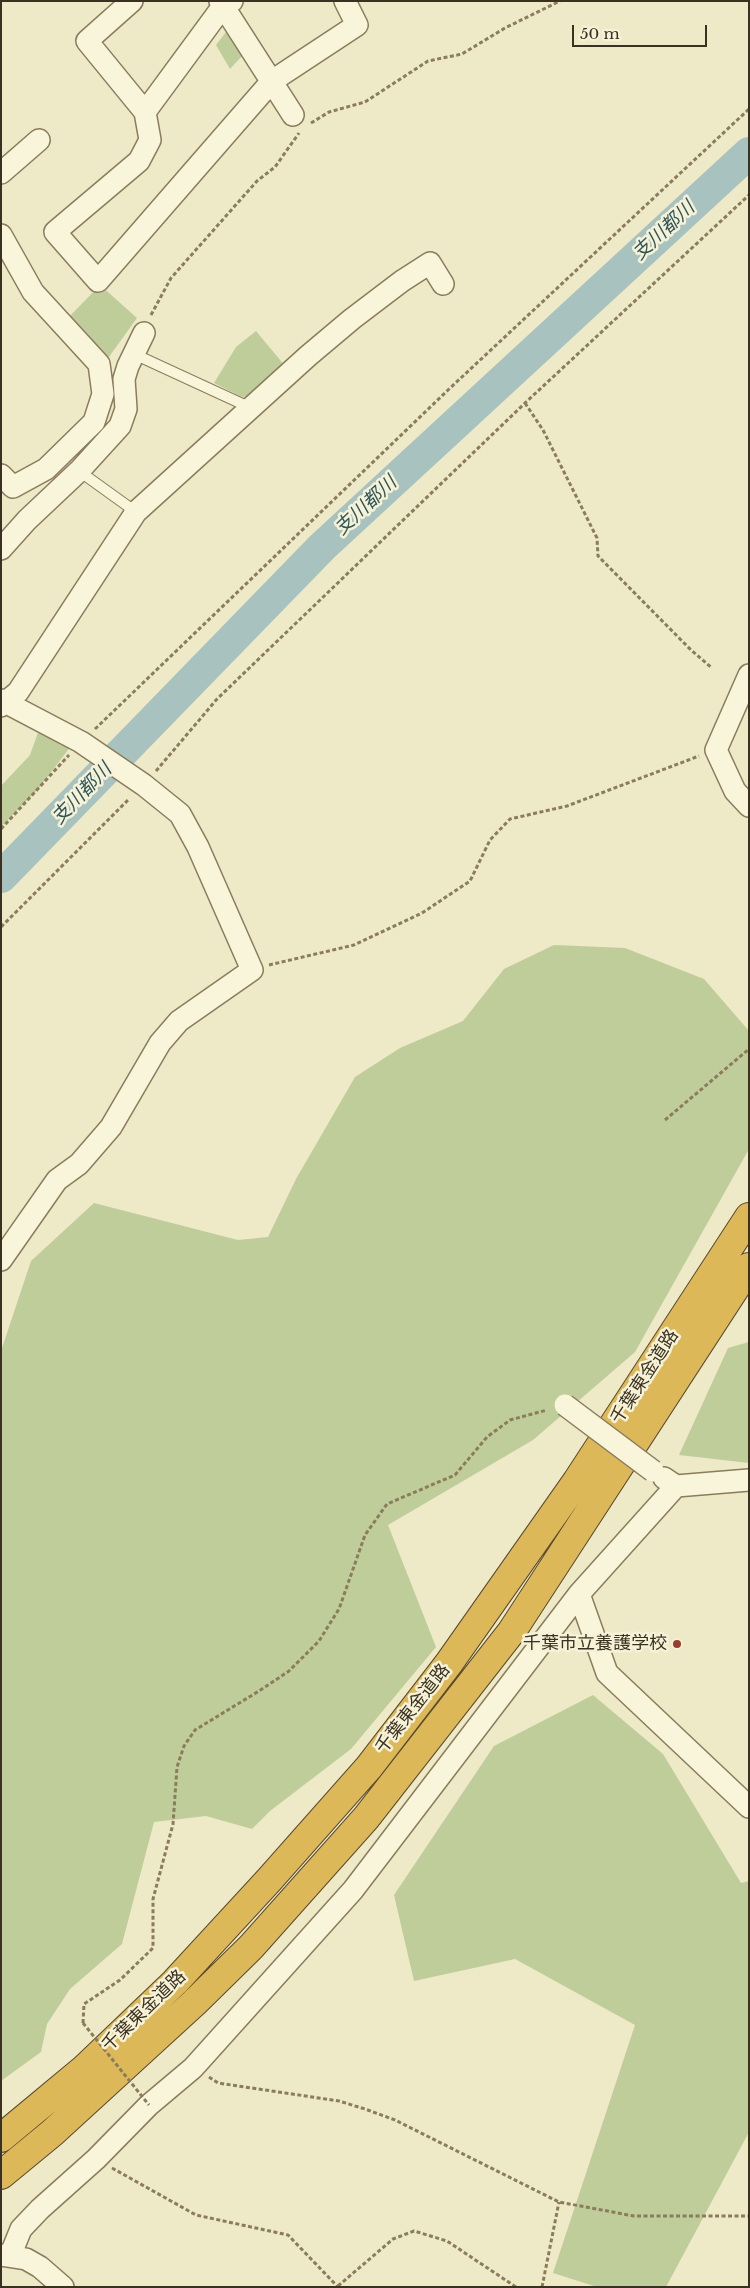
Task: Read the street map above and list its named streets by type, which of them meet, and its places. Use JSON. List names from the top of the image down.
{
  "streets": {
    "highway": ["千葉東金道路"]
  },
  "water": ["支川都川"],
  "places": ["千葉市立養護学校"],
  "scale_bar": "50 m"
}
